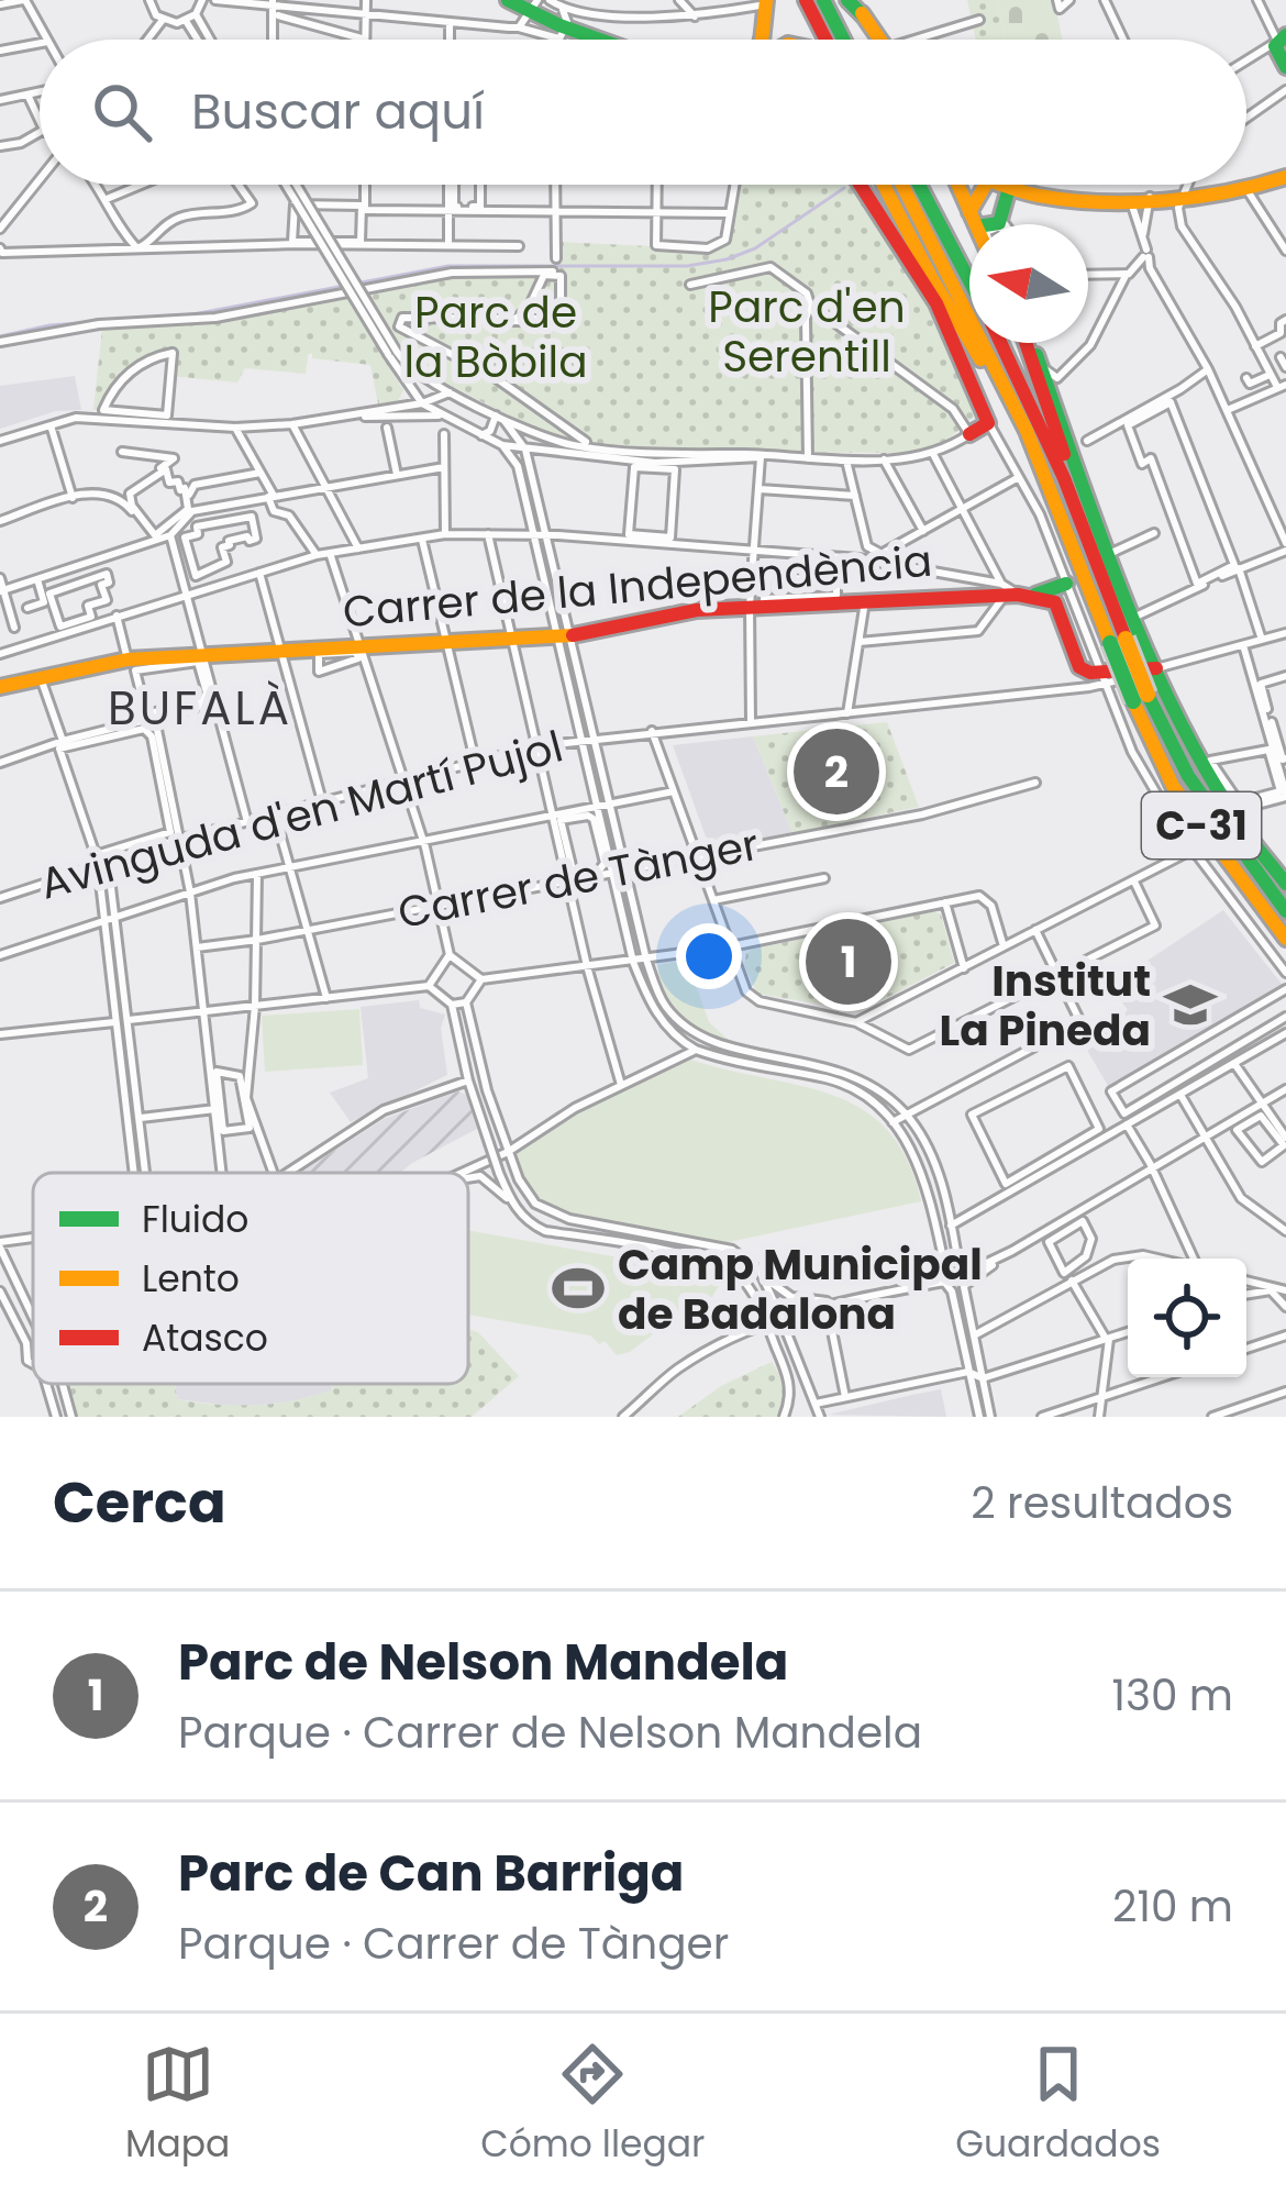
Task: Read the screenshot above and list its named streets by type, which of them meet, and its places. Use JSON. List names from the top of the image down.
{
  "streets": {
    "main road": ["Carrer de la Independència", "C-31"],
    "street": ["Avinguda d'en Martí Pujol", "Carrer de Tànger"]
  },
  "districts": ["BUFALÀ"],
  "parks": ["Parc d'en Serentill", "Parc de la Bòbila"],
  "places": {
    "school or university": ["Institut La Pineda"],
    "sports": ["Camp Municipal de Badalona"]
  },
  "legend": ["Fluido", "Lento", "Atasco"],
  "north": "left",
  "page": {
    "search": "Buscar aquí",
    "pins": ["2", "1"],
    "heading": ["Cerca", "2 resultados"],
    "list": [
      {
        "mark": "1",
        "name": "Parc de Nelson Mandela",
        "note": "Parque · Carrer de Nelson Mandela",
        "value": "130 m"
      },
      {
        "mark": "2",
        "name": "Parc de Can Barriga",
        "note": "Parque · Carrer de Tànger",
        "value": "210 m"
      }
    ],
    "nav": ["Mapa", "Cómo llegar", "Guardados"]
  }
}
